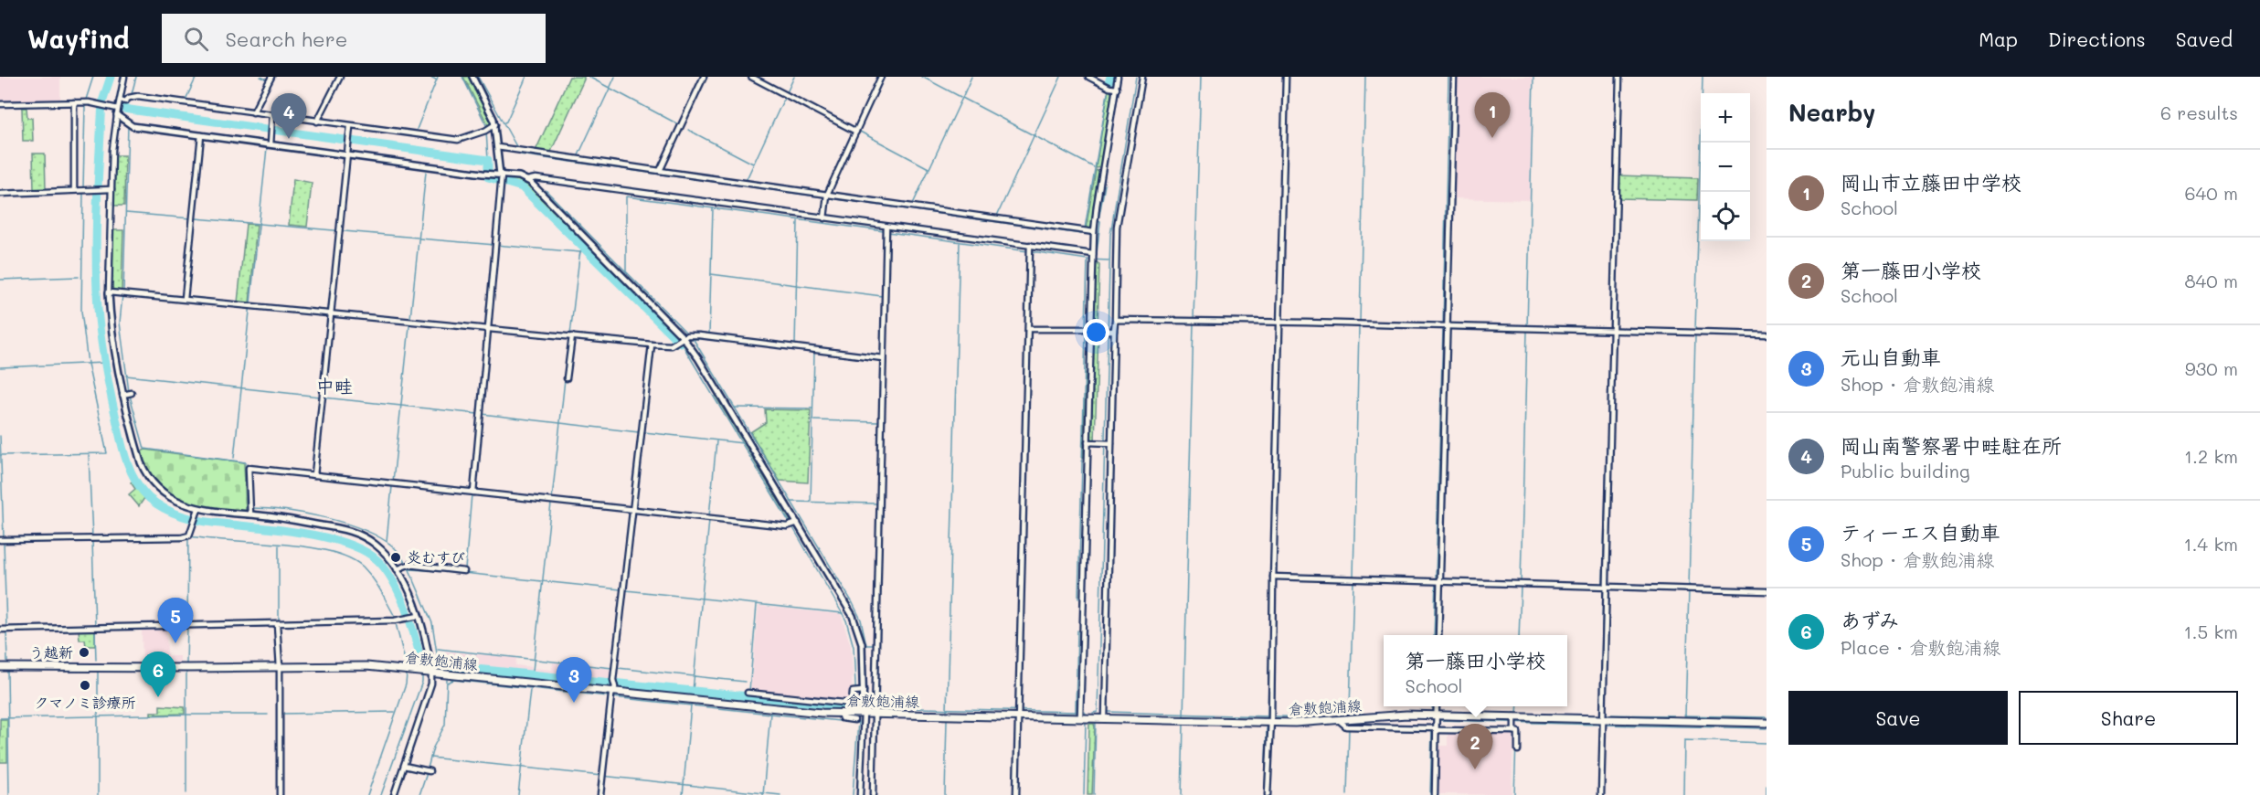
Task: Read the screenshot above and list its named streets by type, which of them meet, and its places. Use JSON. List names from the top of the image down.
{
  "streets": {
    "main road": ["倉敷飽浦線"]
  },
  "districts": ["中畦"],
  "places": ["炎むすび", "う越新", "クマノミ診療所"],
  "page": {
    "header": "Wayfind",
    "search": "Search here",
    "nav": ["Map", "Directions", "Saved"],
    "heading": ["Nearby", "6 results"],
    "pins": [
      "1",
      "4",
      "5",
      "6",
      "3",
      "2"
    ],
    "map_buttons": ["+", "−"],
    "list": [
      {
        "mark": "1",
        "name": "岡山市立藤田中学校",
        "note": "School",
        "value": "640 m"
      },
      {
        "mark": "2",
        "name": "第一藤田小学校",
        "note": "School",
        "value": "840 m"
      },
      {
        "mark": "3",
        "name": "元山自動車",
        "note": "Shop · 倉敷飽浦線",
        "value": "930 m"
      },
      {
        "mark": "4",
        "name": "岡山南警察署中畦駐在所",
        "note": "Public building",
        "value": "1.2 km"
      },
      {
        "mark": "5",
        "name": "ティーエス自動車",
        "note": "Shop · 倉敷飽浦線",
        "value": "1.4 km"
      },
      {
        "mark": "6",
        "name": "あずみ",
        "note": "Place · 倉敷飽浦線",
        "value": "1.5 km"
      }
    ],
    "popup": ["第一藤田小学校", "School"],
    "buttons": ["Save", "Share"]
  }
}
